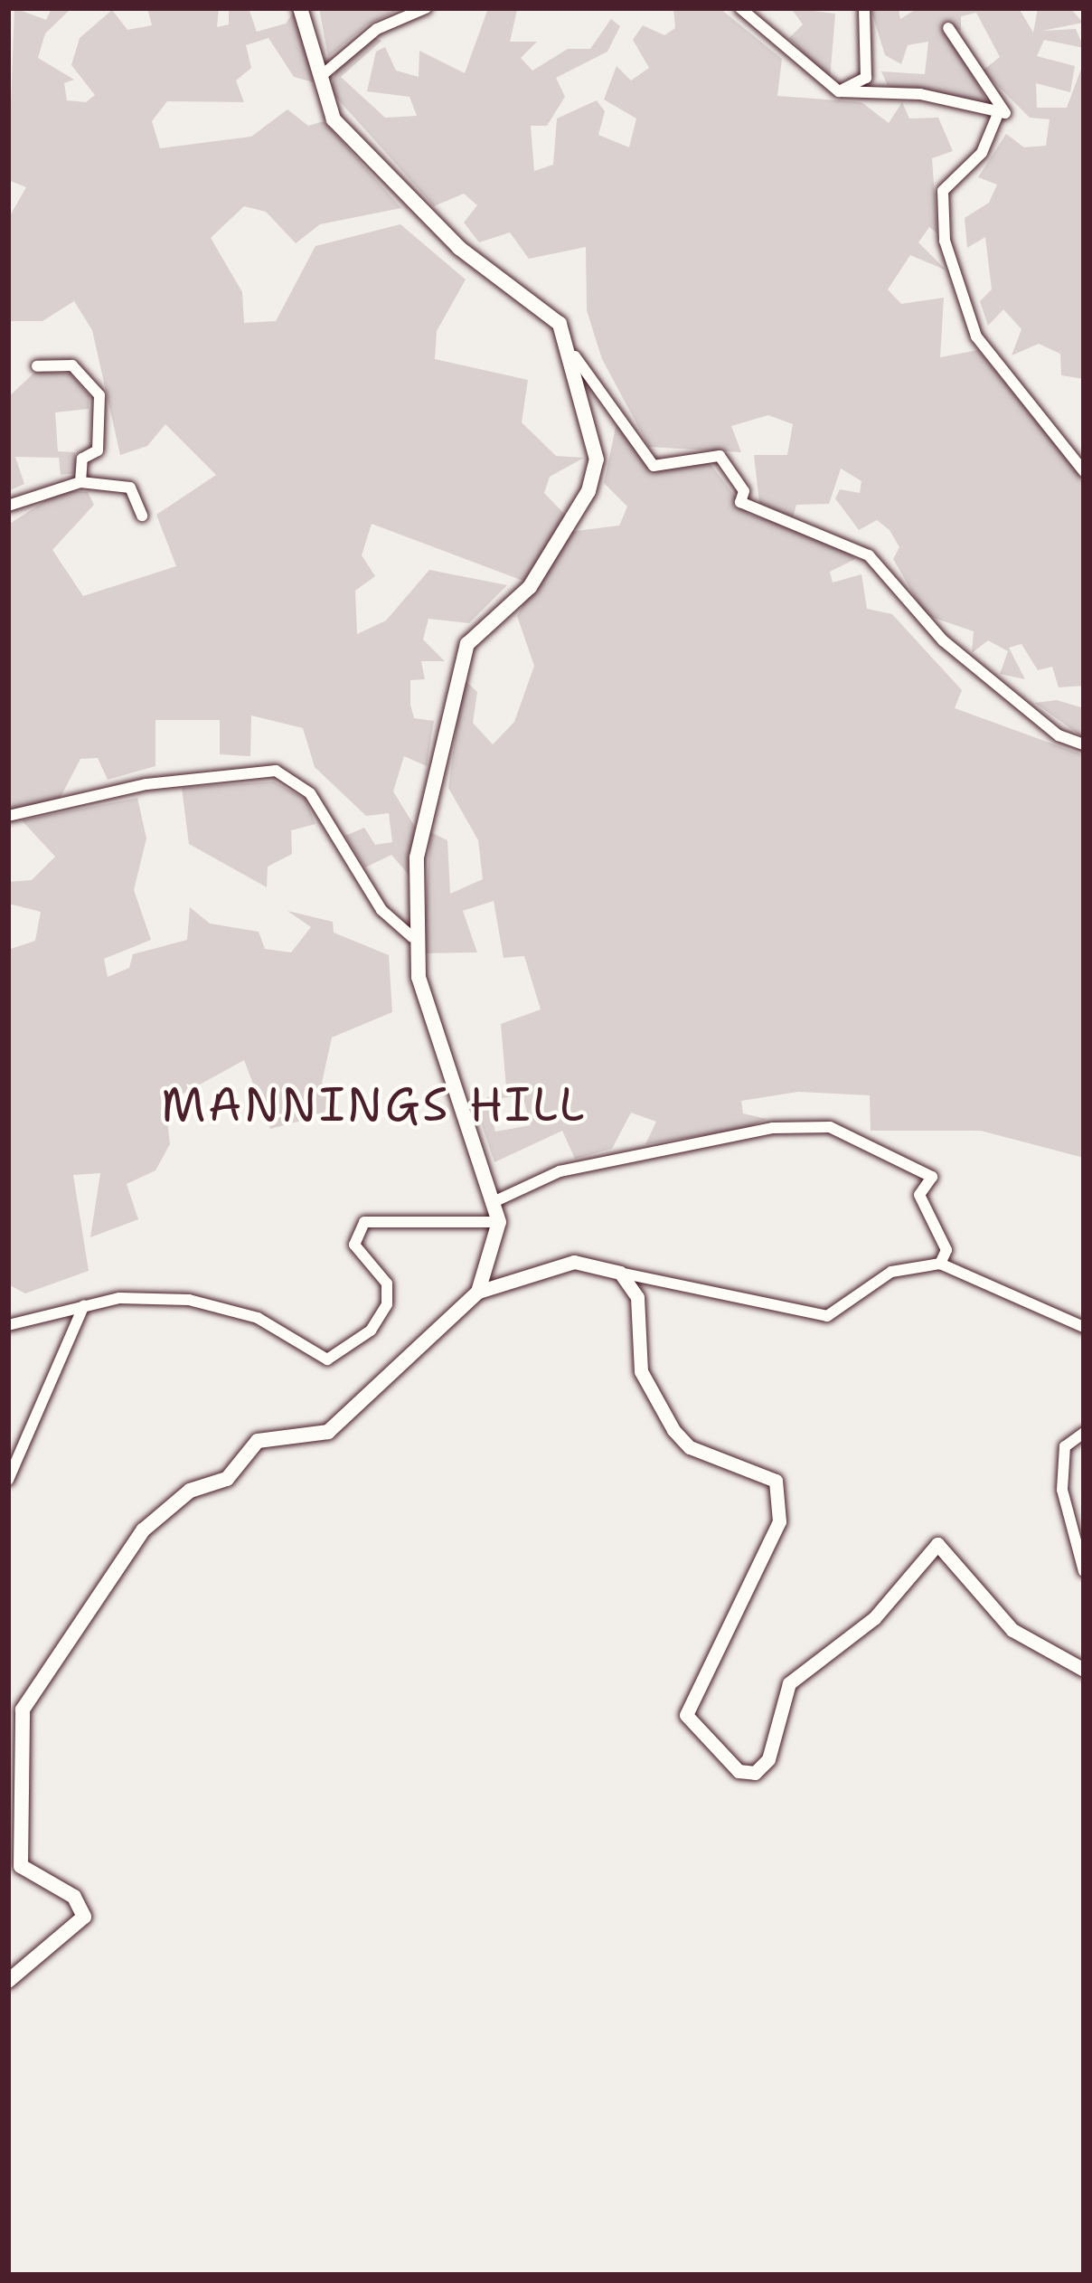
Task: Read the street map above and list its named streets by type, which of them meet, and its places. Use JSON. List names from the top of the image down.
{
  "districts": ["MANNINGS HILL"]
}
